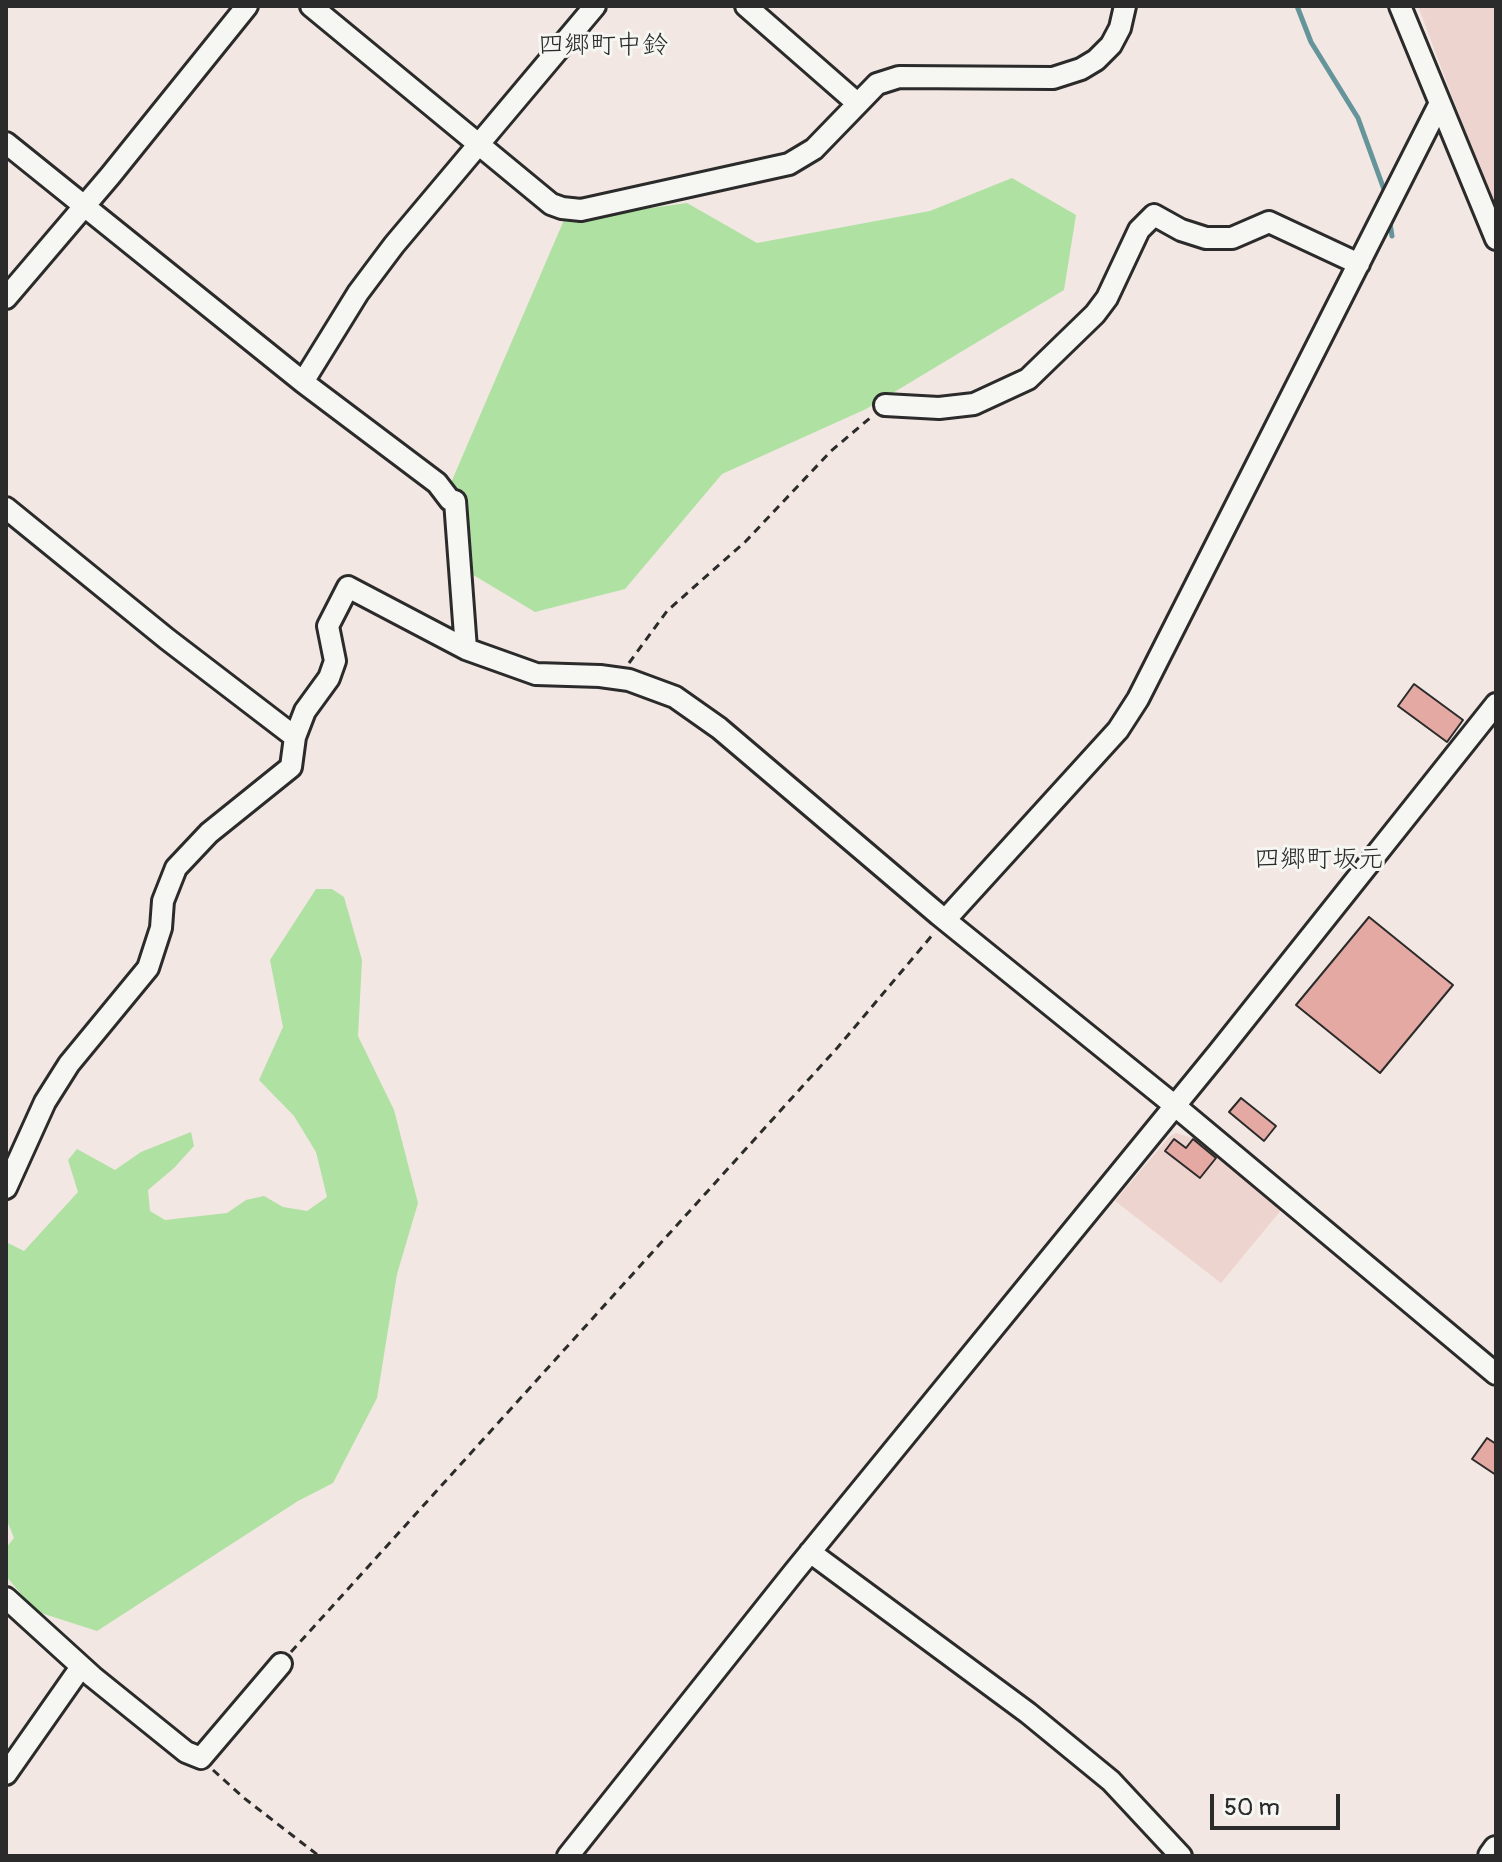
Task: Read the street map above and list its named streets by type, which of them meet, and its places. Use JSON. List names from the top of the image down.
{
  "districts": ["四郷町中鈴", "四郷町坂元"],
  "scale_bar": "50 m"
}
